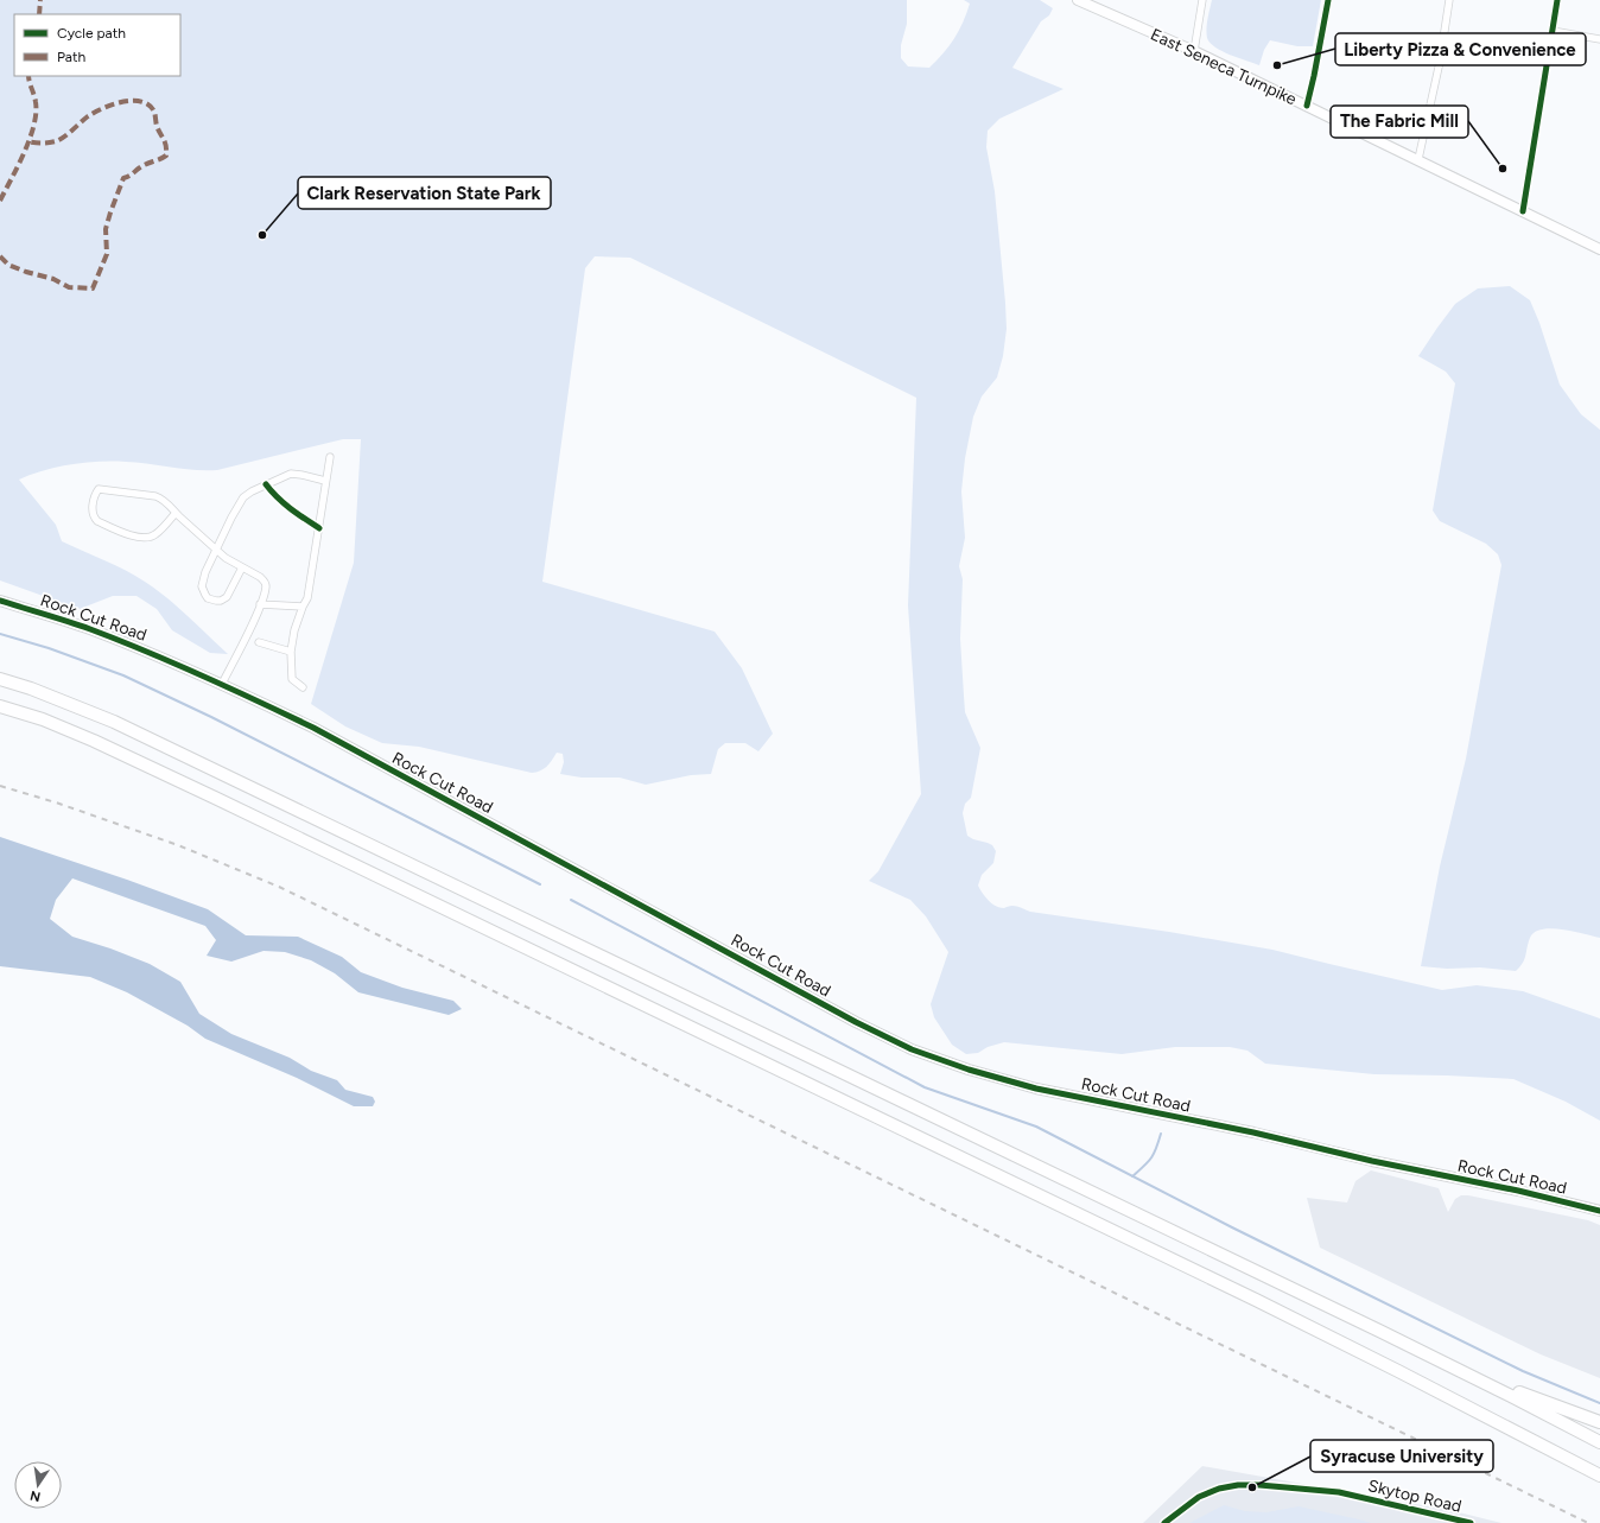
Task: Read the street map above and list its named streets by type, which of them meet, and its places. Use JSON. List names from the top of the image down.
{
  "streets": {
    "street": ["East Seneca Turnpike", "Rock Cut Road", "Skytop Road"]
  },
  "places": [
    "Liberty Pizza & Convenience",
    "The Fabric Mill",
    "Clark Reservation State Park",
    "Syracuse University"
  ],
  "legend": ["Cycle path", "Path"],
  "north": "bottom"
}
